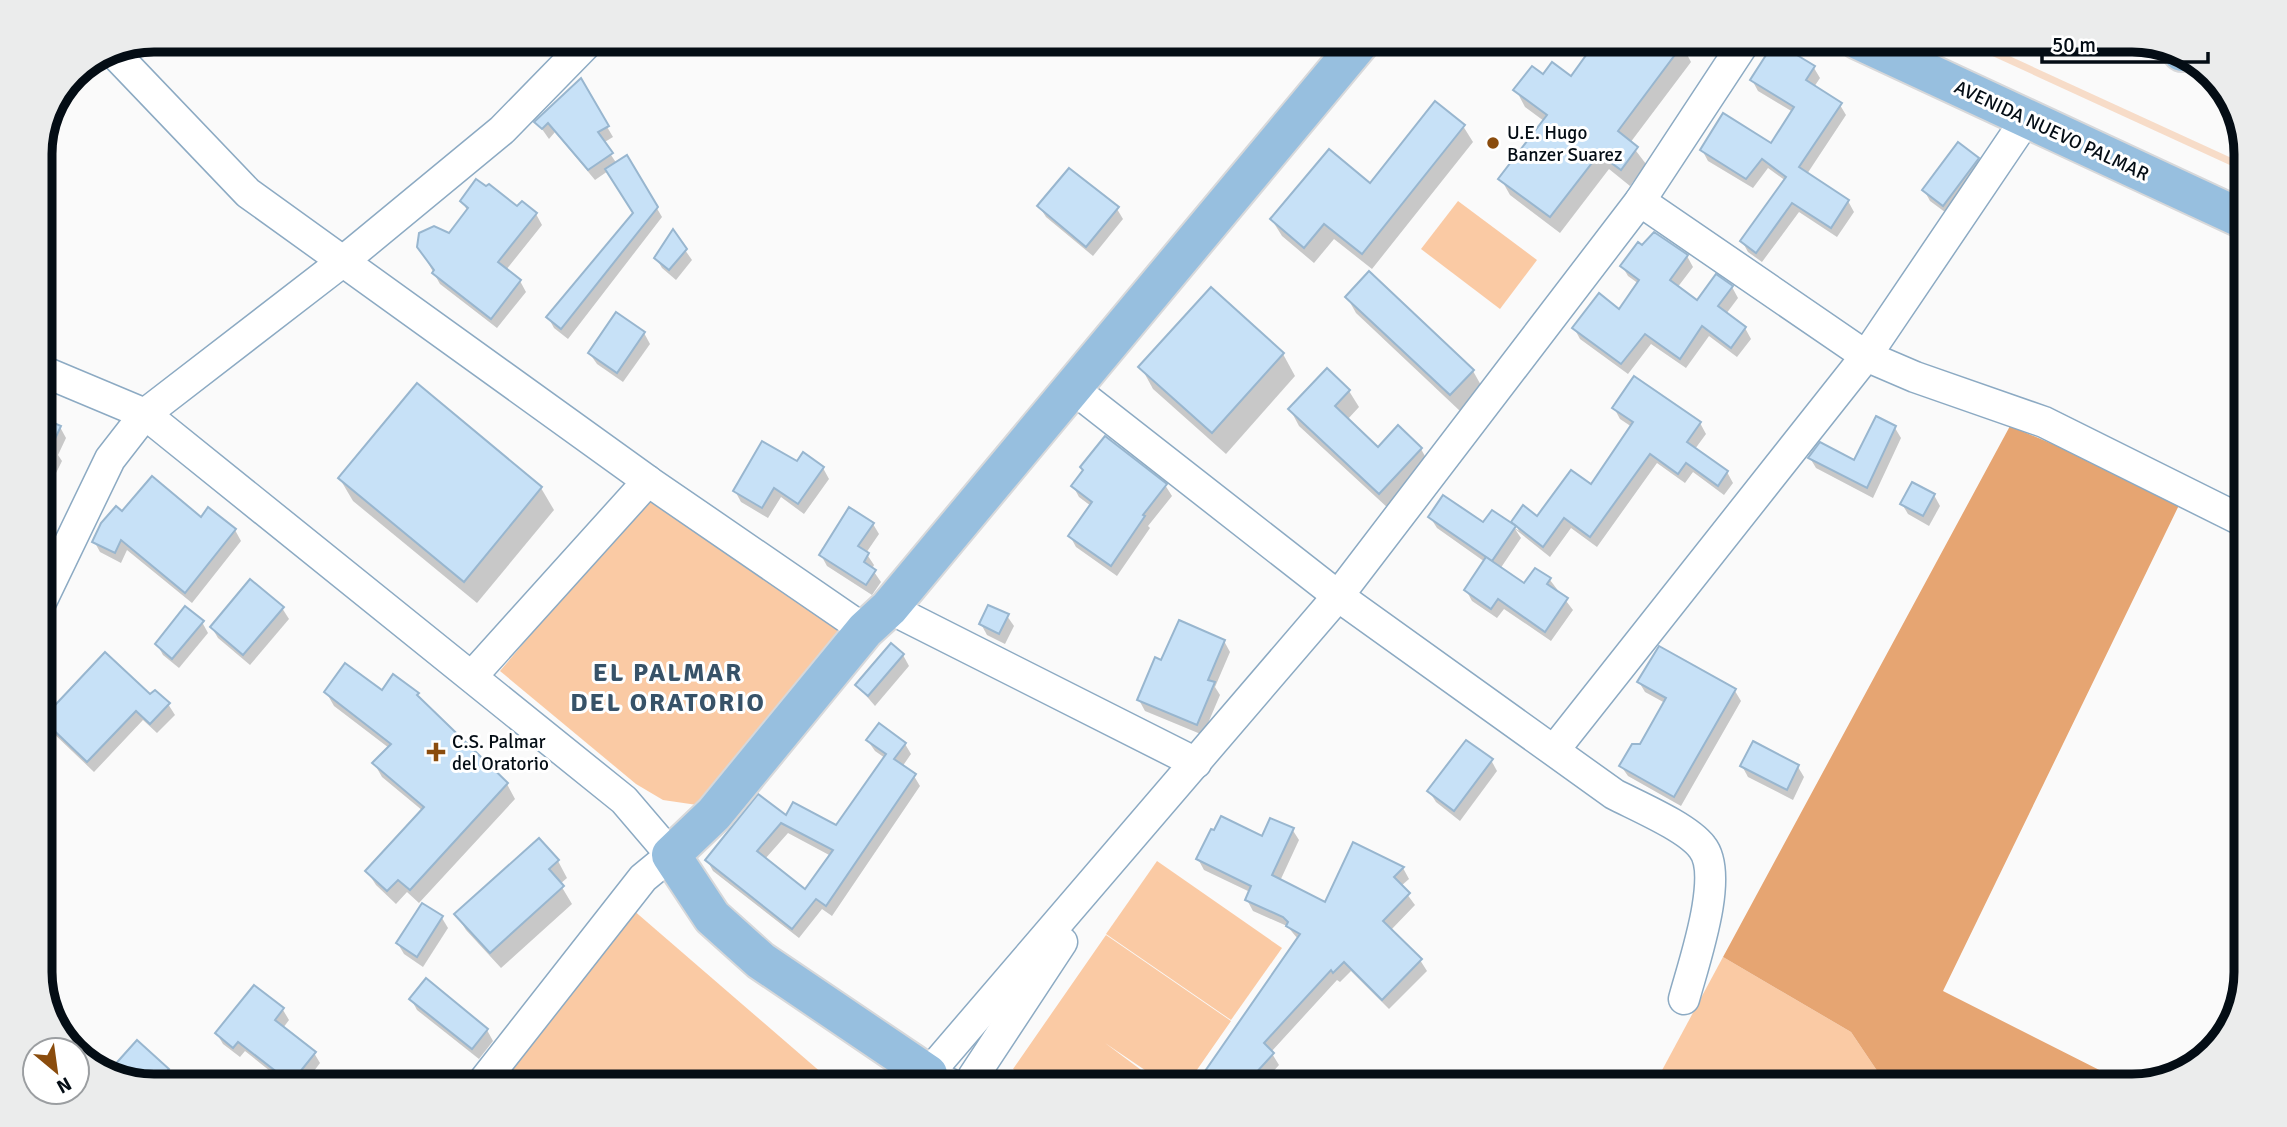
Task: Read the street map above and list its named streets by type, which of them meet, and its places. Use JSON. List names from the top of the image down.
{
  "streets": {
    "main road": ["AVENIDA NUEVO PALMAR"]
  },
  "districts": ["EL PALMAR DEL ORATORIO"],
  "places": {
    "other": ["U.E. Hugo Banzer Suarez"],
    "health": ["C.S. Palmar del Oratorio"]
  },
  "scale_bar": "50 m",
  "north": "bottom right"
}
